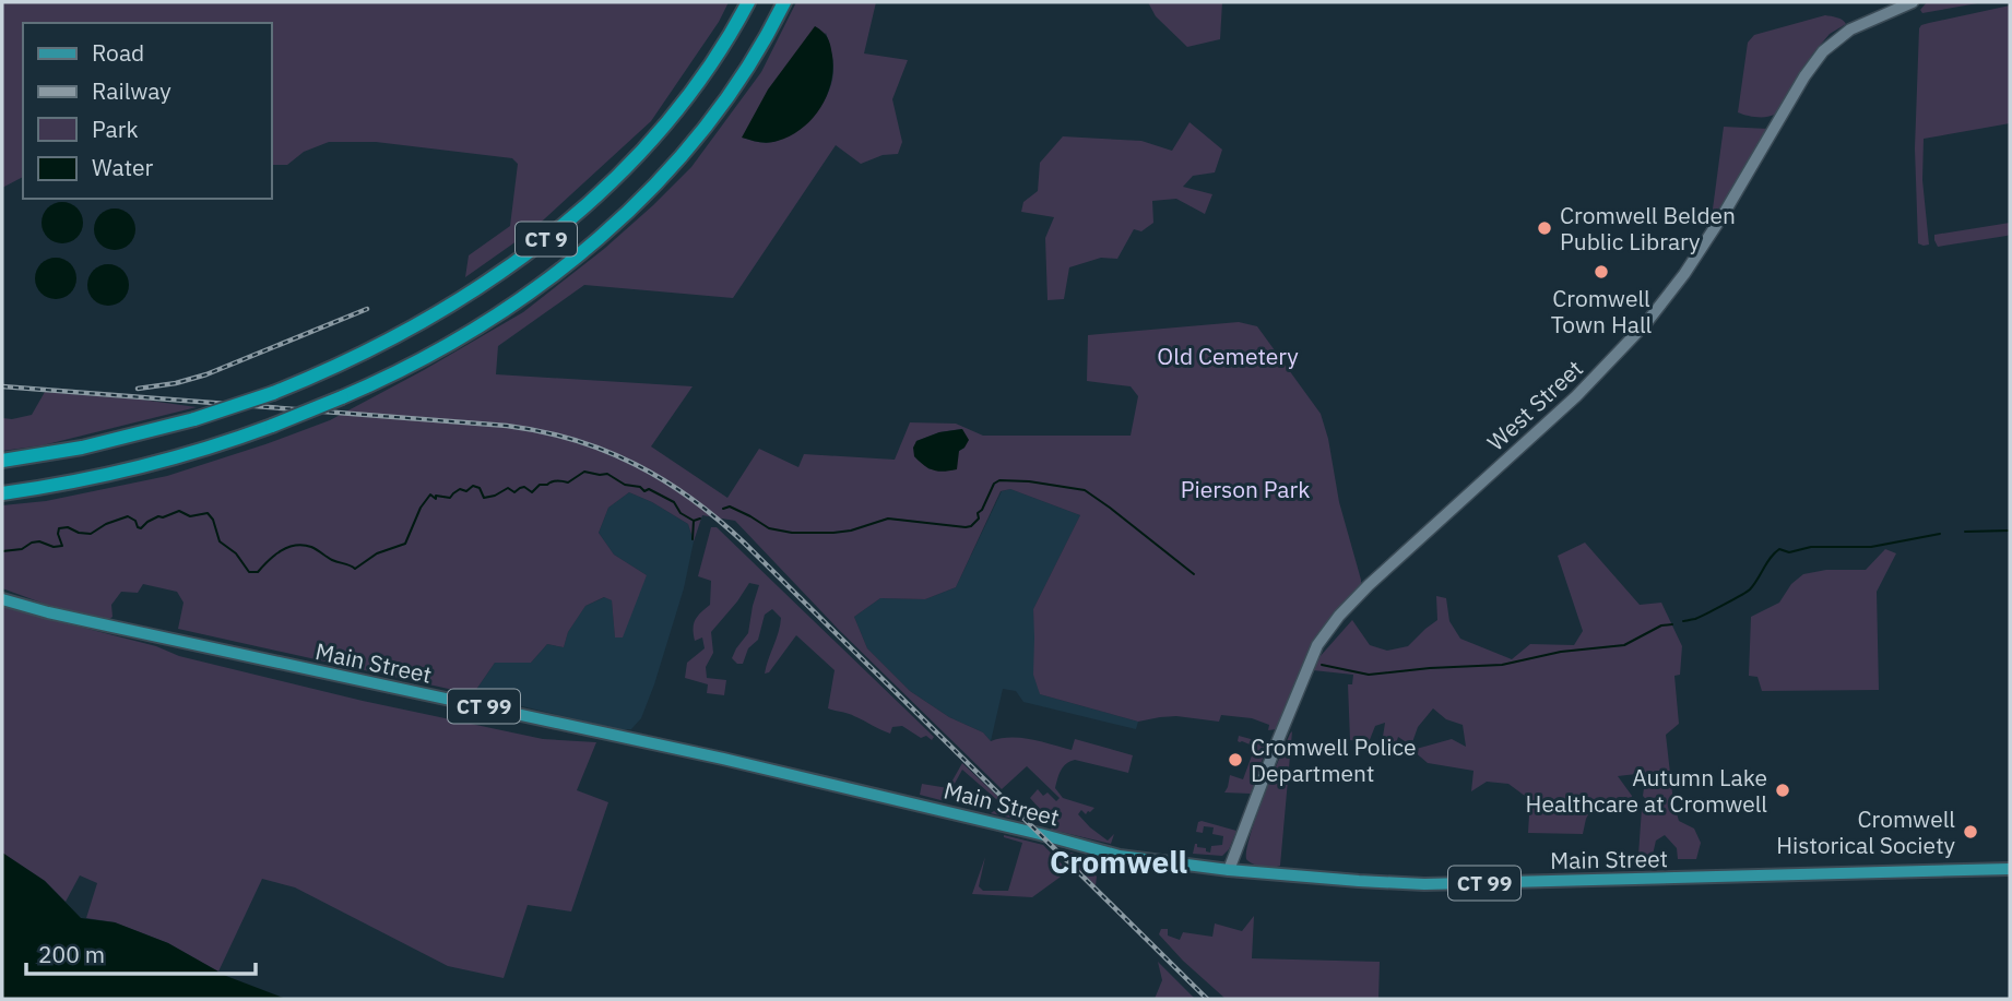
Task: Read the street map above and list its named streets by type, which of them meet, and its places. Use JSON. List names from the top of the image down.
{
  "streets": {
    "highway": ["CT 9"],
    "main road": ["West Street", "Main Street", "CT 99"]
  },
  "crossings": [
    ["West Street", "Main Street"]
  ],
  "districts": ["Cromwell"],
  "parks": ["Old Cemetery", "Pierson Park"],
  "places": [
    "Cromwell Belden Public Library",
    "Cromwell Town Hall",
    "Cromwell Police Department",
    "Autumn Lake Healthcare at Cromwell",
    "Cromwell Historical Society"
  ],
  "legend": [
    "Road",
    "Railway",
    "Park",
    "Water"
  ],
  "scale_bar": "200 m"
}
